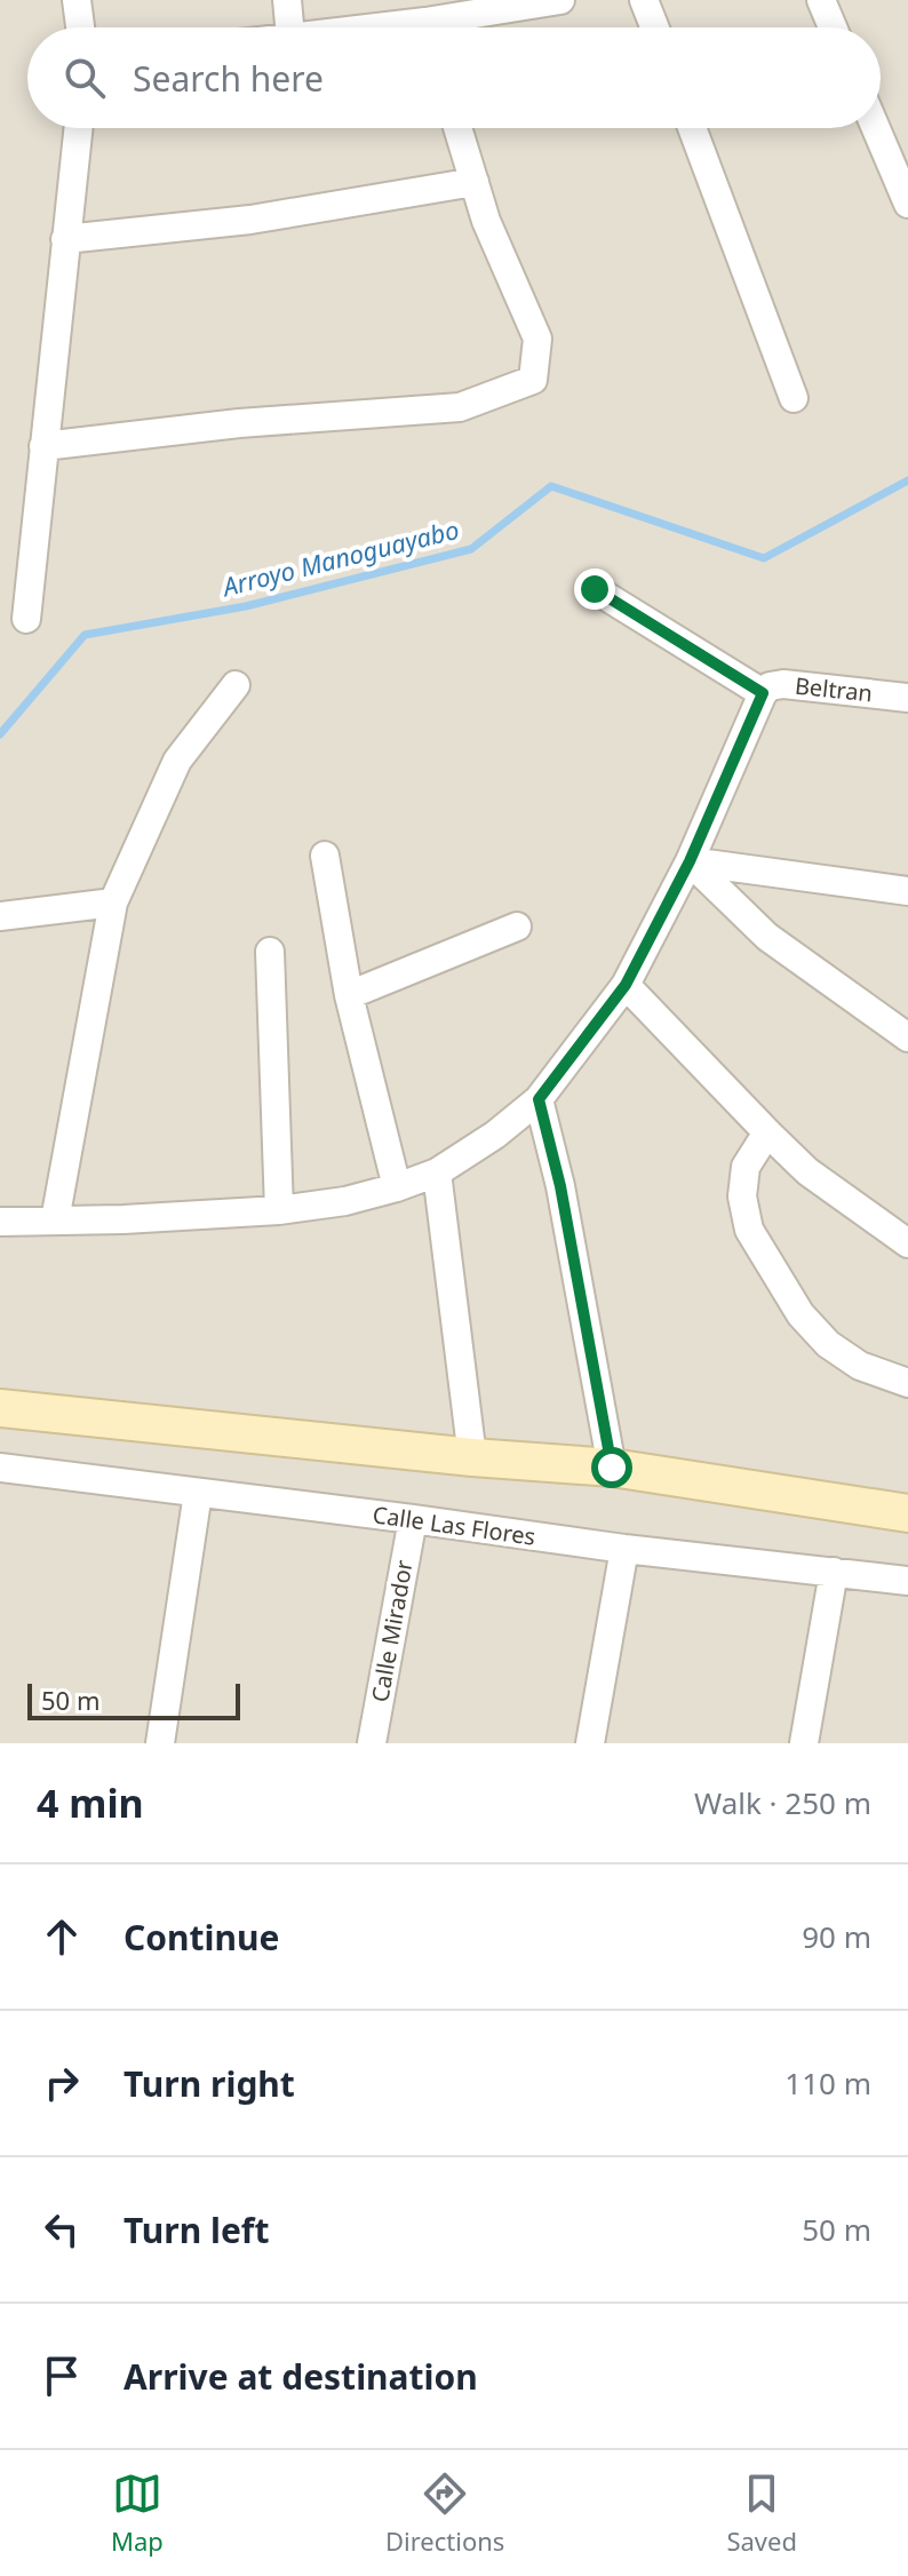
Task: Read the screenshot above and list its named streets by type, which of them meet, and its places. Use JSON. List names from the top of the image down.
{
  "streets": {
    "street": ["Beltran", "Calle Las Flores", "Calle Mirador"]
  },
  "crossings": [
    ["Calle Las Flores", "Calle Mirador"]
  ],
  "water": ["Arroyo Manoguayabo"],
  "scale_bar": "50 m",
  "page": {
    "search": "Search here",
    "scale": "50 m",
    "heading": ["4 min", "Walk · 250 m"],
    "list": [
      ["Continue", "90 m"],
      ["Turn right", "110 m"],
      ["Turn left", "50 m"],
      "Arrive at destination"
    ],
    "nav": ["Map", "Directions", "Saved"]
  }
}
